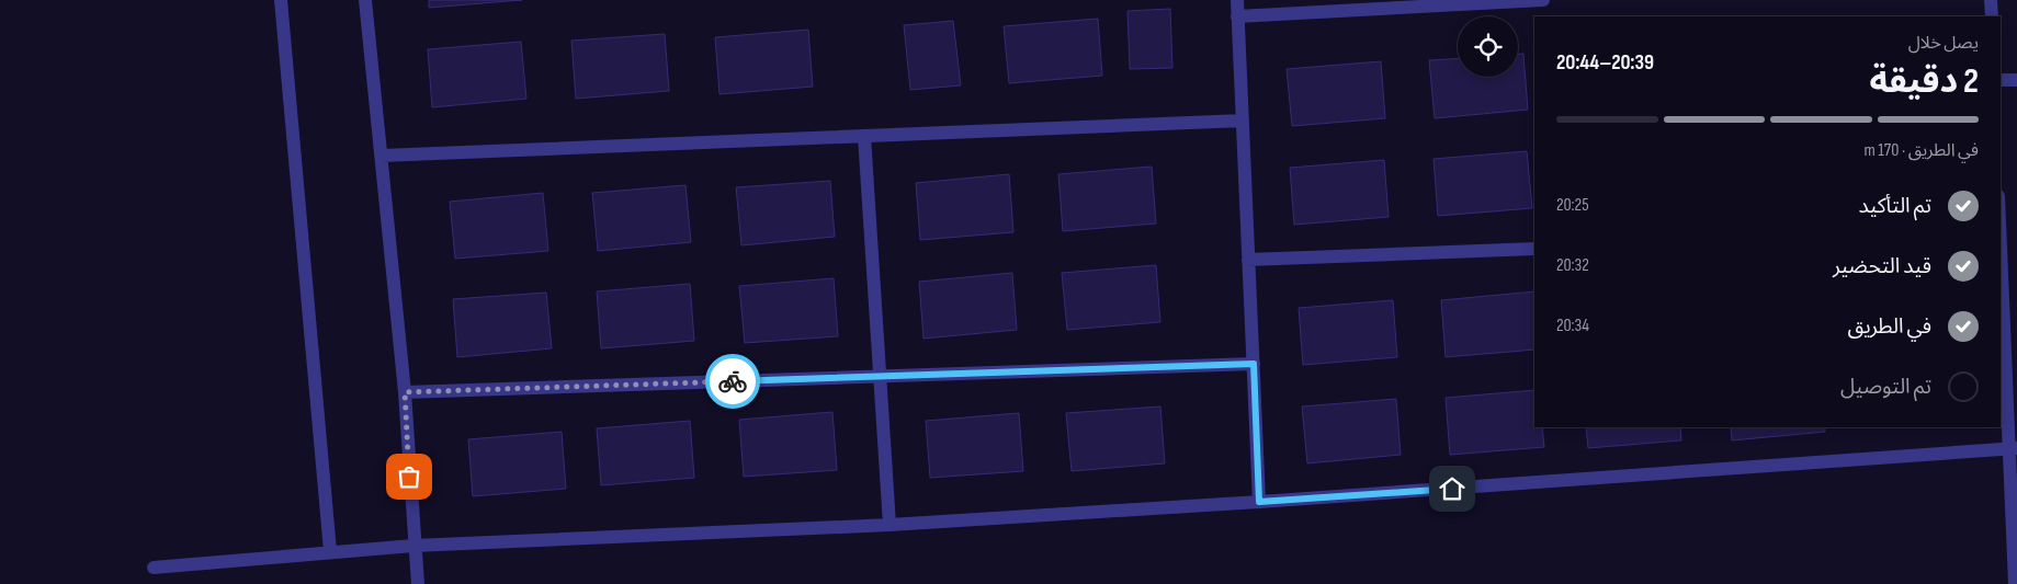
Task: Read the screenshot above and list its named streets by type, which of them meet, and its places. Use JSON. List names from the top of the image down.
{
  "page": {
    "heading": ["2 دقيقة", "يصل خلال", "20:39–20:44"],
    "bar": "في الطريق · 170 m",
    "list": [
      ["تم التأكيد", "20:25"],
      ["قيد التحضير", "20:32"],
      ["في الطريق", "20:34"],
      "تم التوصيل"
    ]
  }
}
